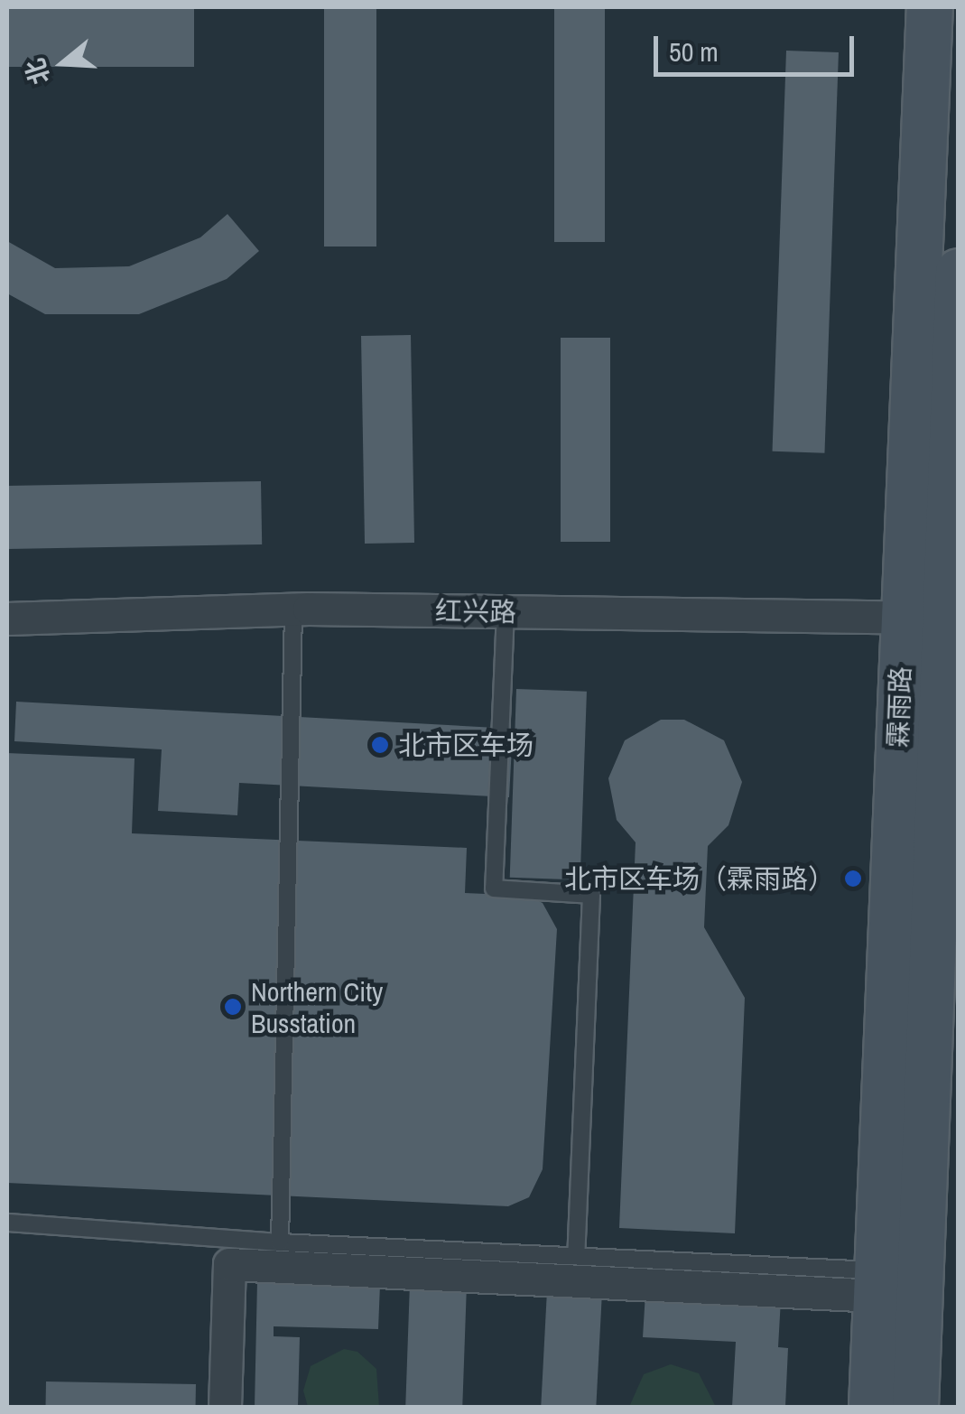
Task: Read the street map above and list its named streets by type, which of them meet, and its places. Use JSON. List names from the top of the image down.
{
  "streets": {
    "main road": ["霖雨路"],
    "street": ["红兴路"]
  },
  "crossings": [
    ["红兴路", "霖雨路"]
  ],
  "places": ["北市区车场", "北市区车场（霖雨路）", "Northern City Busstation"],
  "scale_bar": "50 m",
  "north": "left"
}
